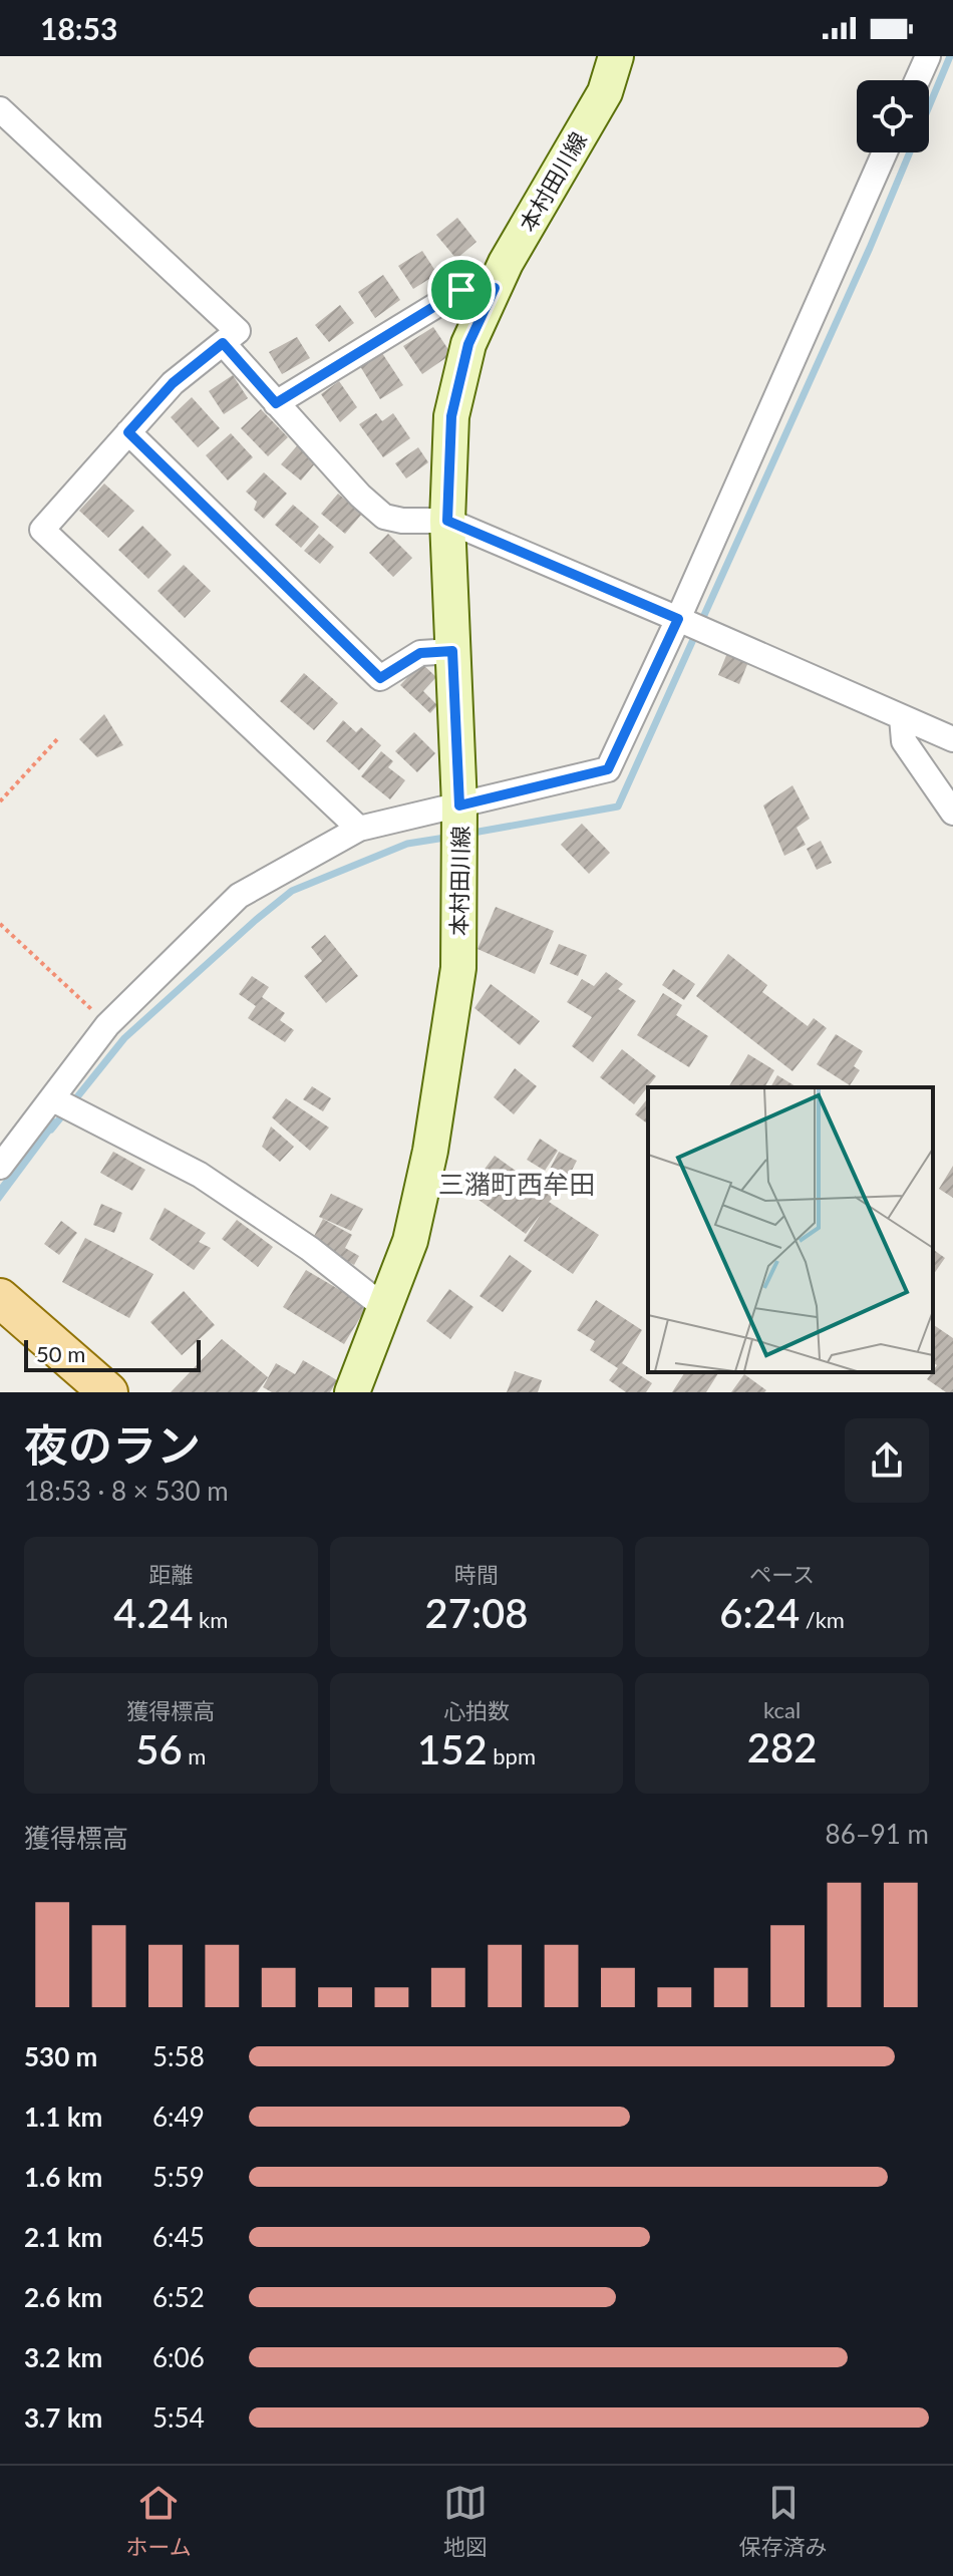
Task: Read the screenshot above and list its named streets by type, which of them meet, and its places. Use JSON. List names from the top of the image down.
{
  "streets": {
    "main road": ["本村田川線"]
  },
  "districts": ["三潴町西牟田"],
  "scale_bar": "50 m",
  "page": {
    "status": "18:53",
    "scale": "50 m",
    "heading": ["夜のラン", "18:53 · 8 × 530 m"],
    "stats": [
      ["距離", "4.24 km"],
      ["時間", "27:08"],
      ["ペース", "6:24 /km"],
      ["獲得標高", "56 m"],
      ["心拍数", "152 bpm"],
      ["kcal", "282"]
    ],
    "chart": ["獲得標高", "86–91 m"],
    "list": [
      {
        "name": "530 m",
        "note": "5:58"
      },
      {
        "name": "1.1 km",
        "note": "6:49"
      },
      {
        "name": "1.6 km",
        "note": "5:59"
      },
      {
        "name": "2.1 km",
        "note": "6:45"
      },
      {
        "name": "2.6 km",
        "note": "6:52"
      },
      {
        "name": "3.2 km",
        "note": "6:06"
      },
      {
        "name": "3.7 km",
        "note": "5:54"
      }
    ],
    "tabs": ["ホーム", "地図", "保存済み"]
  }
}
